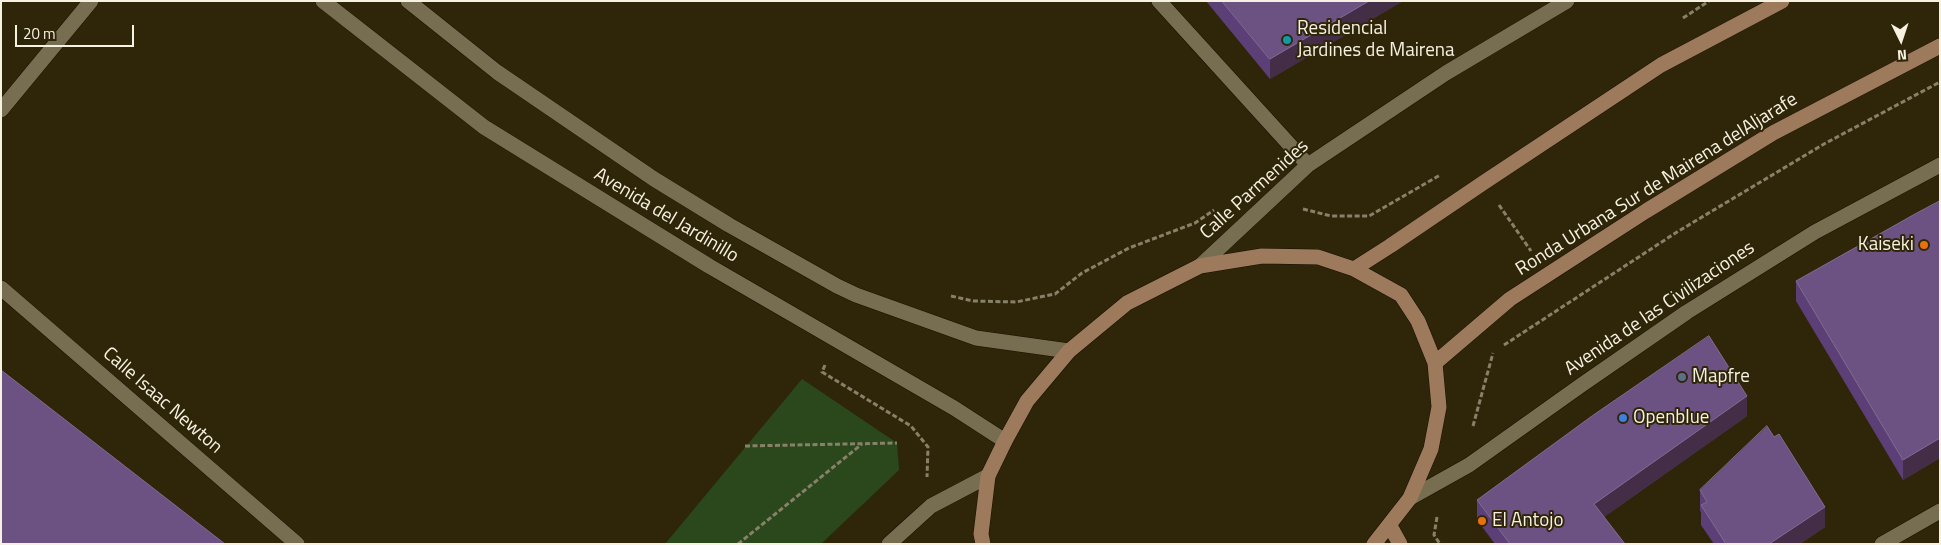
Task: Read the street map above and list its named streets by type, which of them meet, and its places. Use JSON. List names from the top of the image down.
{
  "streets": {
    "street": [
      "Ronda Urbana Sur de Mairena delAljarafe",
      "Calle Parmenides",
      "Avenida del Jardinillo",
      "Avenida de las Civilizaciones",
      "Calle Isaac Newton"
    ]
  },
  "places": [
    "Residencial Jardines de Mairena",
    "Kaiseki",
    "Mapfre",
    "Openblue",
    "El Antojo"
  ],
  "scale_bar": "20 m",
  "north": "bottom"
}
